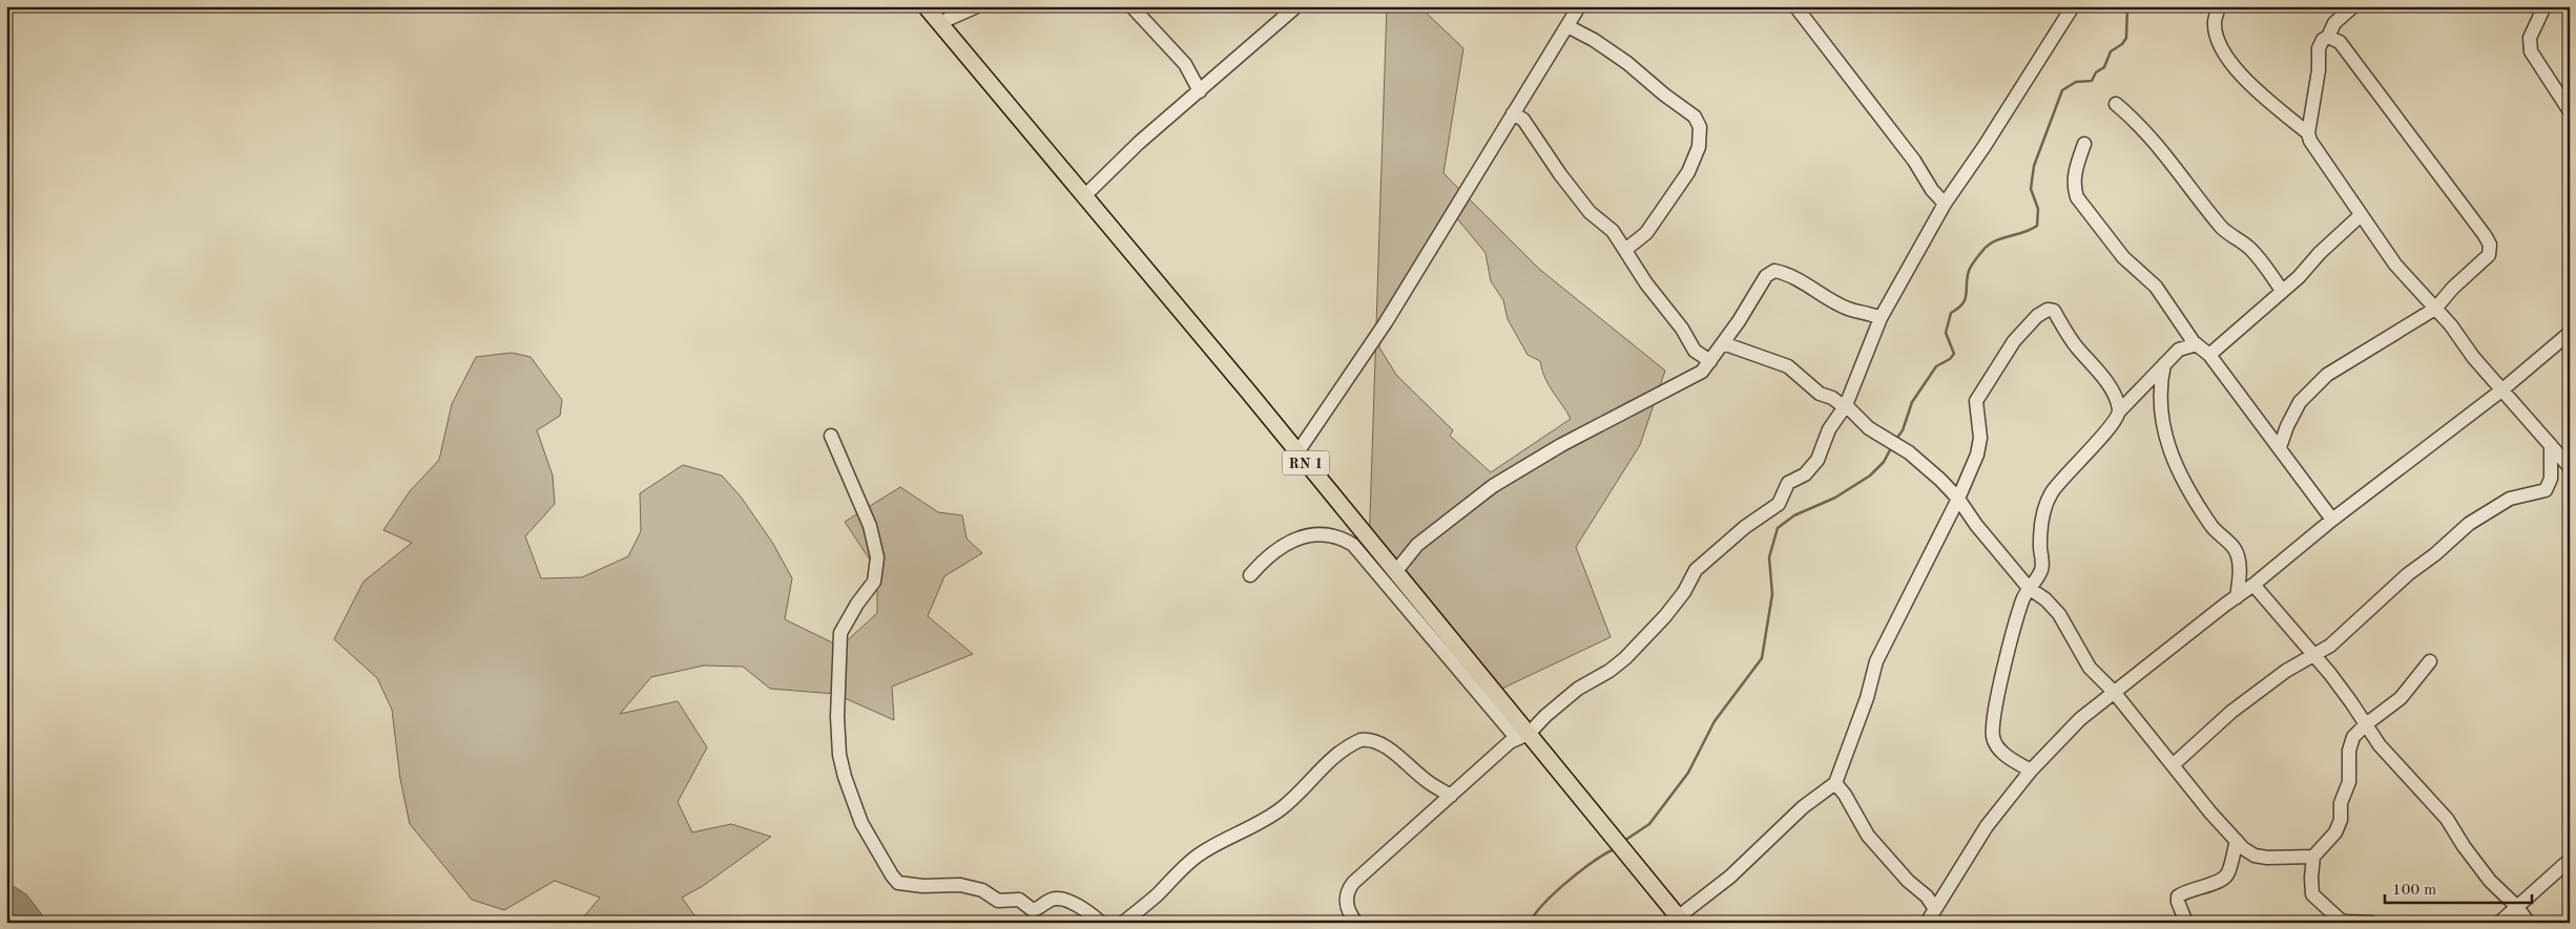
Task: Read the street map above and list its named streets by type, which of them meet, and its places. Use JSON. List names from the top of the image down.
{
  "streets": {
    "main road": ["RN 1"]
  },
  "scale_bar": "100 m"
}
